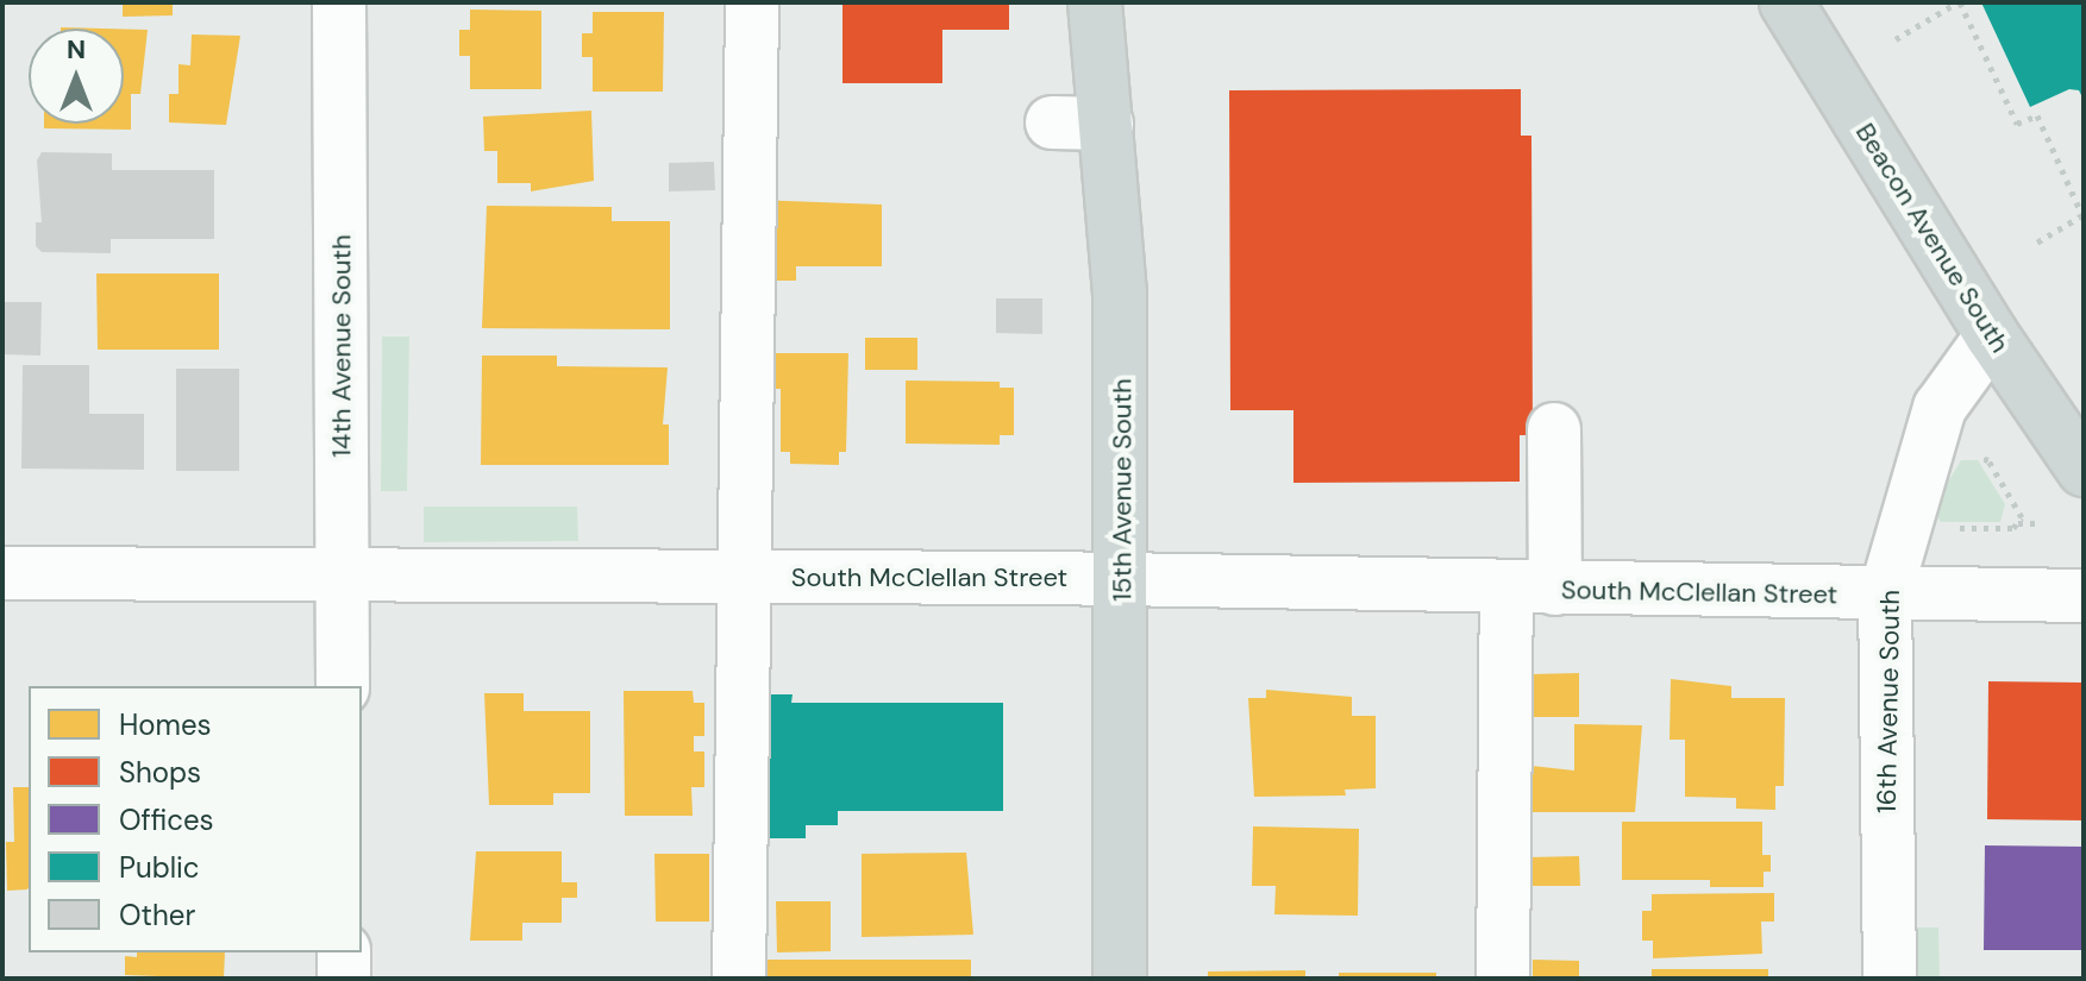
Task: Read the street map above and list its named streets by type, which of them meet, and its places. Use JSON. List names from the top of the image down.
{
  "streets": {
    "main road": ["Beacon Avenue South", "15th Avenue South"],
    "street": ["14th Avenue South", "South McClellan Street", "16th Avenue South"]
  },
  "crossings": [
    ["Beacon Avenue South", "16th Avenue South"],
    ["14th Avenue South", "South McClellan Street"],
    ["15th Avenue South", "South McClellan Street"],
    ["South McClellan Street", "16th Avenue South"]
  ],
  "legend": [
    "Homes",
    "Shops",
    "Offices",
    "Public",
    "Other"
  ],
  "north": "top"
}
